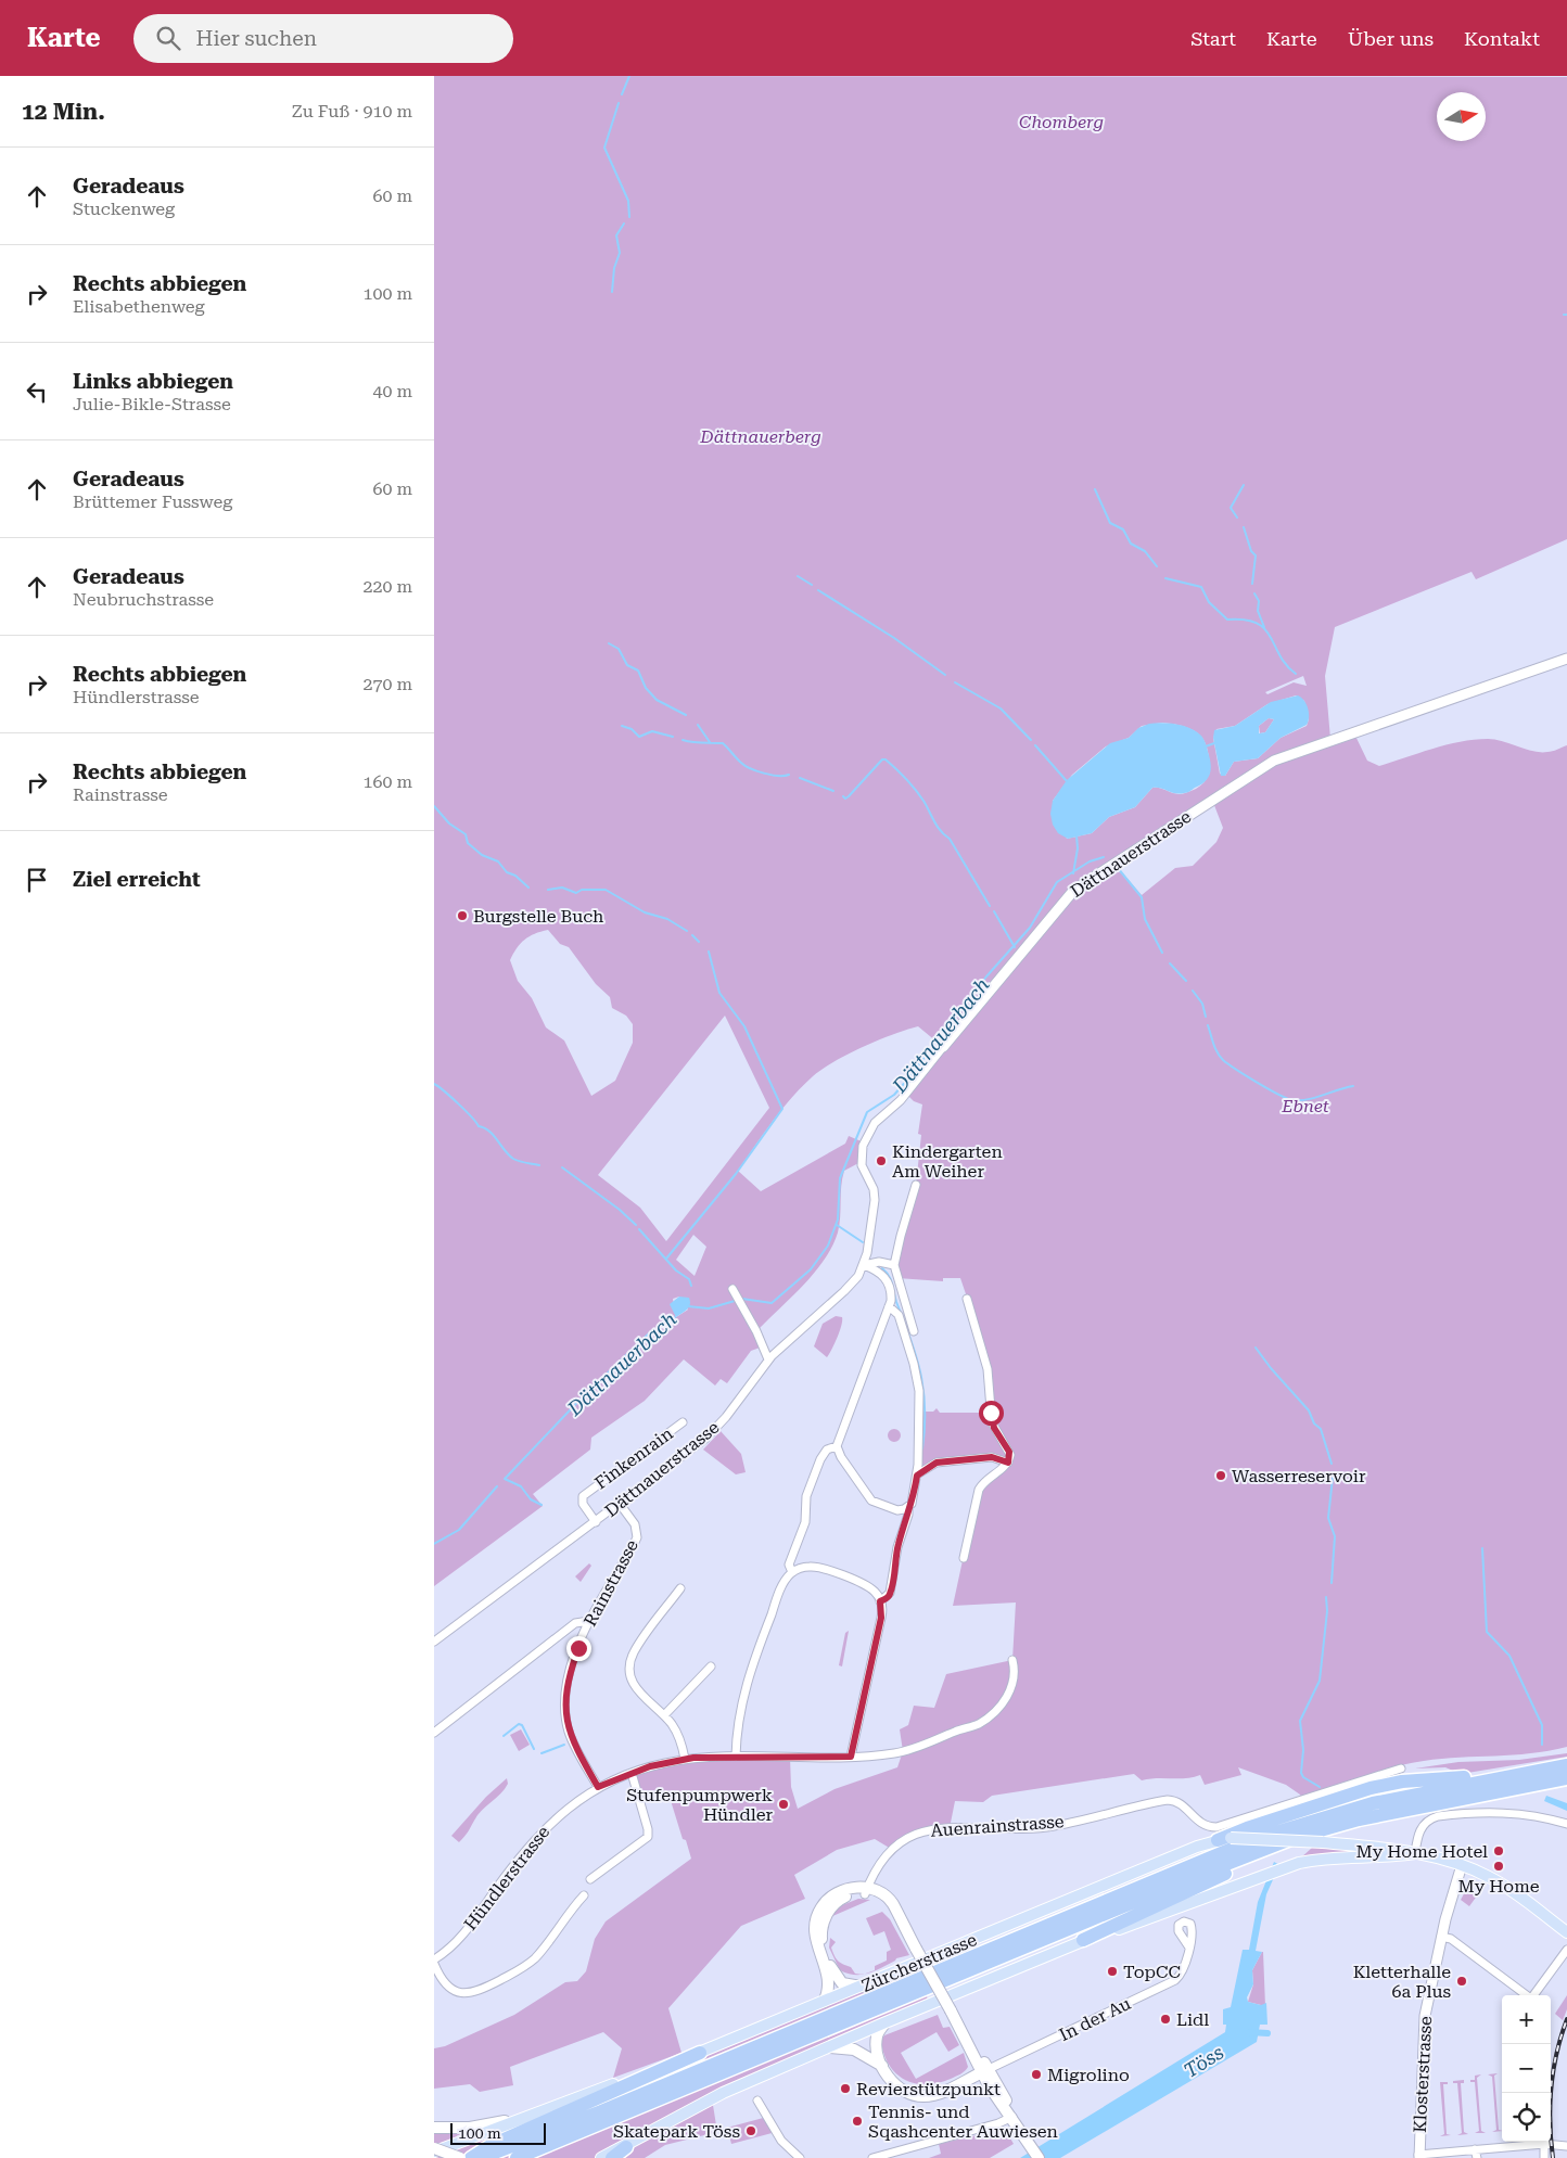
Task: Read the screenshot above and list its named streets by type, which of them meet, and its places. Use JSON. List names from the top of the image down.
{
  "streets": {
    "main road": ["Zürcherstrasse"],
    "street": [
      "Dättnauerstrasse",
      "Finkenrain",
      "Rainstrasse",
      "Auenrainstrasse",
      "Hündlerstrasse",
      "In der Au",
      "Klosterstrasse"
    ]
  },
  "crossings": [
    ["Dättnauerstrasse", "Finkenrain"],
    ["Dättnauerstrasse", "Rainstrasse"],
    ["Rainstrasse", "Hündlerstrasse"],
    ["Zürcherstrasse", "Klosterstrasse"]
  ],
  "water": ["Dättnauerbach", "Töss"],
  "parks": ["Chomberg", "Dättnauerberg", "Ebnet"],
  "places": [
    "Burgstelle Buch",
    "Kindergarten Am Weiher",
    "Wasserreservoir",
    "Stufenpumpwerk Hündler",
    "My Home Hotel",
    "My Home",
    "TopCC",
    "Kletterhalle 6a Plus",
    "Lidl",
    "Migrolino",
    "Revierstützpunkt",
    "Tennis- und Sqashcenter Auwiesen",
    "Skatepark Töss"
  ],
  "scale_bar": "100 m",
  "north": "right",
  "page": {
    "header": "Karte",
    "search": "Hier suchen",
    "nav": [
      "Start",
      "Karte",
      "Über uns",
      "Kontakt"
    ],
    "heading": ["12 Min.", "Zu Fuß · 910 m"],
    "list": [
      ["Geradeaus", "Stuckenweg", "60 m"],
      ["Rechts abbiegen", "Elisabethenweg", "100 m"],
      ["Links abbiegen", "Julie-Bikle-Strasse", "40 m"],
      ["Geradeaus", "Brüttemer Fussweg", "60 m"],
      ["Geradeaus", "Neubruchstrasse", "220 m"],
      ["Rechts abbiegen", "Hündlerstrasse", "270 m"],
      ["Rechts abbiegen", "Rainstrasse", "160 m"],
      "Ziel erreicht"
    ],
    "map_buttons": ["+", "−"],
    "scale": "100 m"
  }
}
